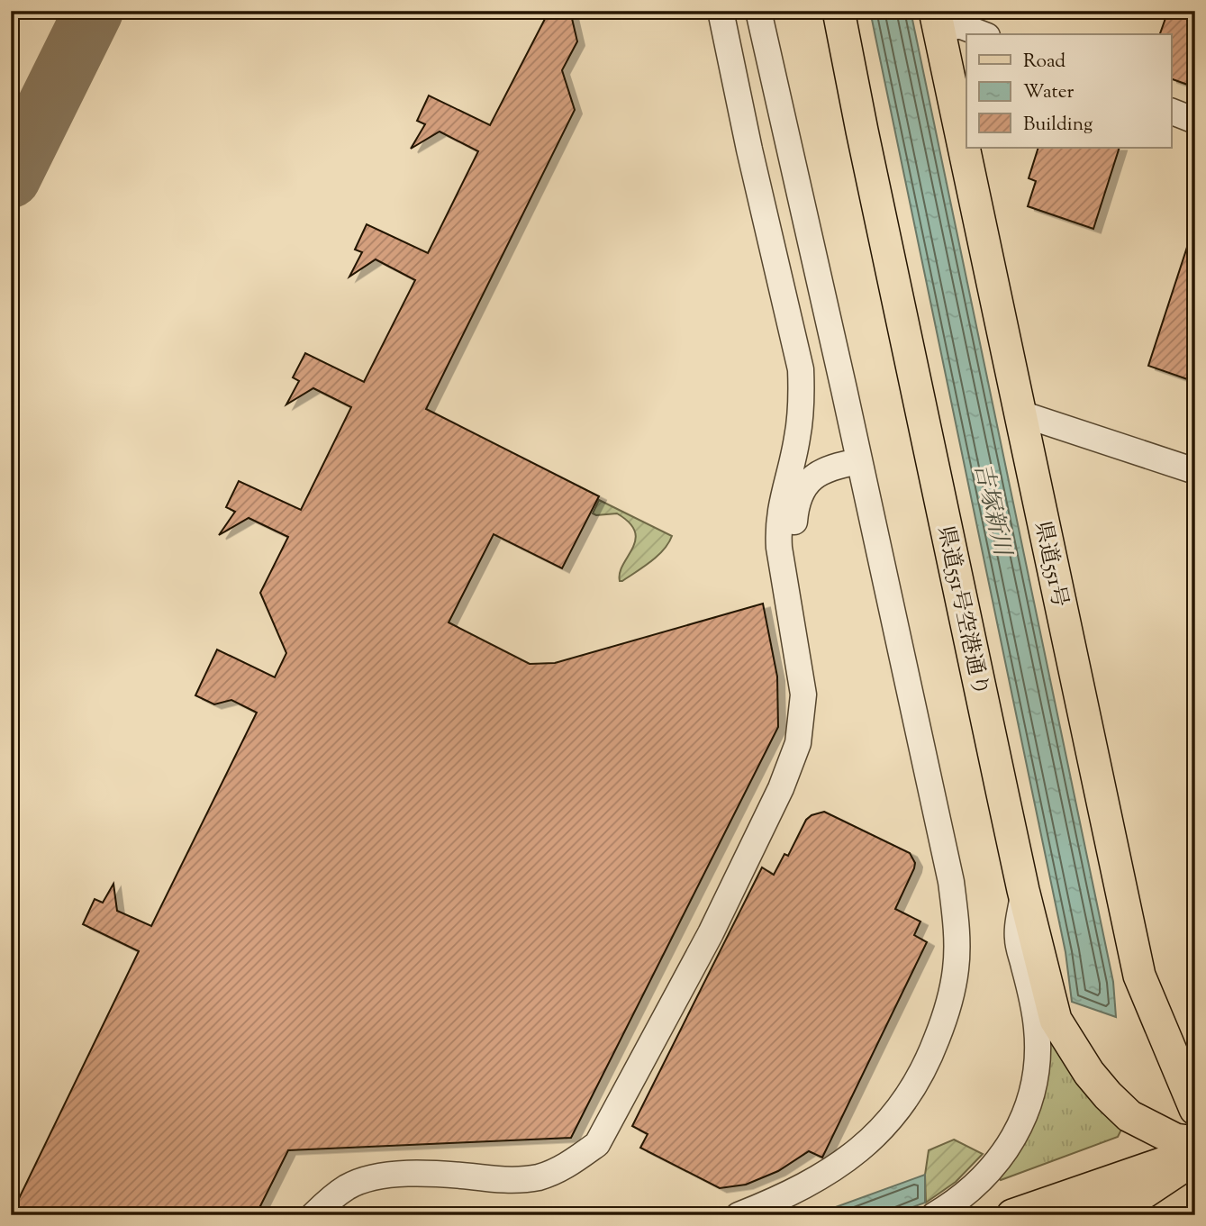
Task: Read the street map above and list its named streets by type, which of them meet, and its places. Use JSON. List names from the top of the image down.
{
  "streets": {
    "main road": ["県道551号", "県道551号空港通り"]
  },
  "water": ["吉塚新川"],
  "legend": ["Road", "Water", "Building"]
}
